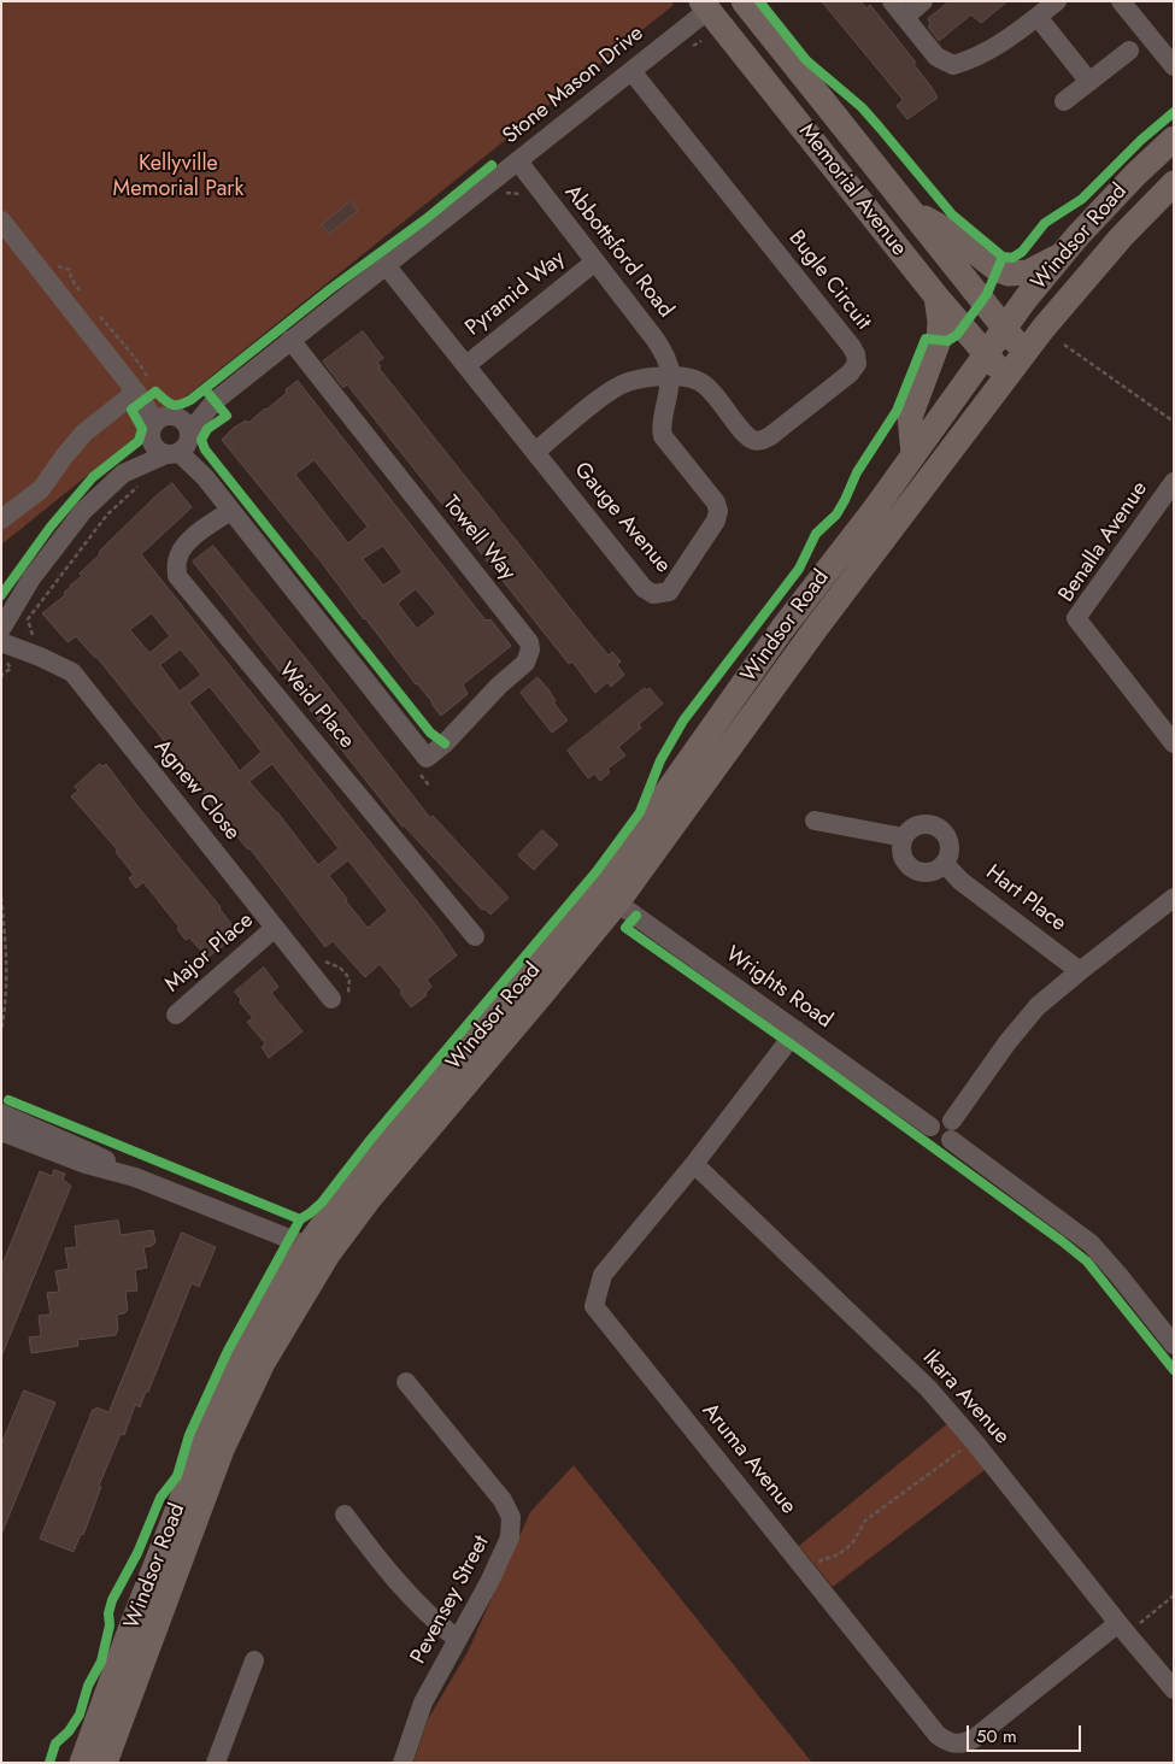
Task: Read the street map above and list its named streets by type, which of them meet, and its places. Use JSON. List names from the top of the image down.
{
  "streets": {
    "main road": ["Memorial Avenue", "Windsor Road"],
    "street": [
      "Stone Mason Drive",
      "Abbottsford Road",
      "Bugle Circuit",
      "Pyramid Way",
      "Gauge Avenue",
      "Towell Way",
      "Benalla Avenue",
      "Weid Place",
      "Agnew Close",
      "Hart Place",
      "Major Place",
      "Wrights Road",
      "Ikara Avenue",
      "Aruma Avenue",
      "Pevensey Street"
    ]
  },
  "crossings": [
    ["Stone Mason Drive", "Memorial Avenue"],
    ["Stone Mason Drive", "Abbottsford Road"],
    ["Stone Mason Drive", "Bugle Circuit"],
    ["Stone Mason Drive", "Gauge Avenue"],
    ["Stone Mason Drive", "Towell Way"],
    ["Memorial Avenue", "Windsor Road"],
    ["Windsor Road", "Wrights Road"],
    ["Abbottsford Road", "Bugle Circuit"],
    ["Abbottsford Road", "Pyramid Way"],
    ["Abbottsford Road", "Gauge Avenue"],
    ["Bugle Circuit", "Gauge Avenue"],
    ["Pyramid Way", "Gauge Avenue"],
    ["Agnew Close", "Major Place"],
    ["Wrights Road", "Aruma Avenue"],
    ["Ikara Avenue", "Aruma Avenue"]
  ],
  "parks": ["Kellyville Memorial Park"],
  "scale_bar": "50 m"
}
